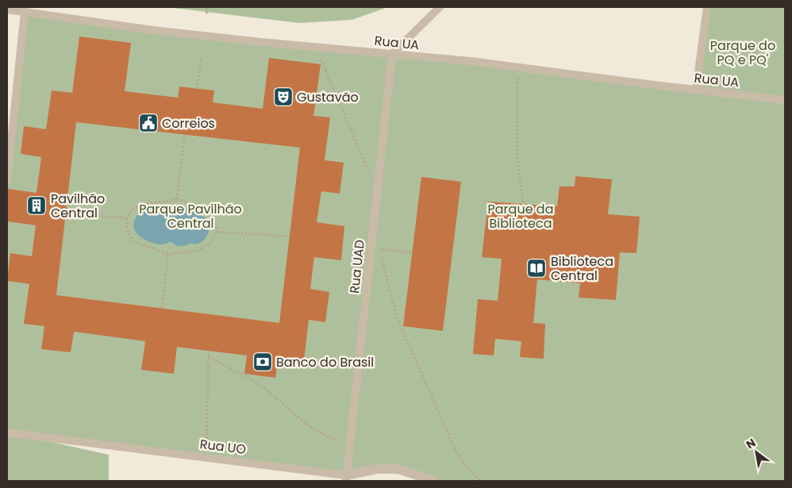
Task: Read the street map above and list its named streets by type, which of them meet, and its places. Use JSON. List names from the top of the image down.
{
  "streets": {
    "street": ["Rua UO"],
    "lane": ["Rua UA", "Rua UAD"]
  },
  "crossings": [
    ["Rua UA", "Rua UAD"],
    ["Rua UAD", "Rua UO"]
  ],
  "parks": ["Parque do PQ e PQ'", "Parque Pavilhão Central", "Parque da Biblioteca"],
  "places": {
    "theatre": ["Gustavão"],
    "public building": ["Correios"],
    "building": ["Pavilhão Central"],
    "library": ["Biblioteca Central"],
    "bank": ["Banco do Brasil"]
  },
  "north": "top left"
}
